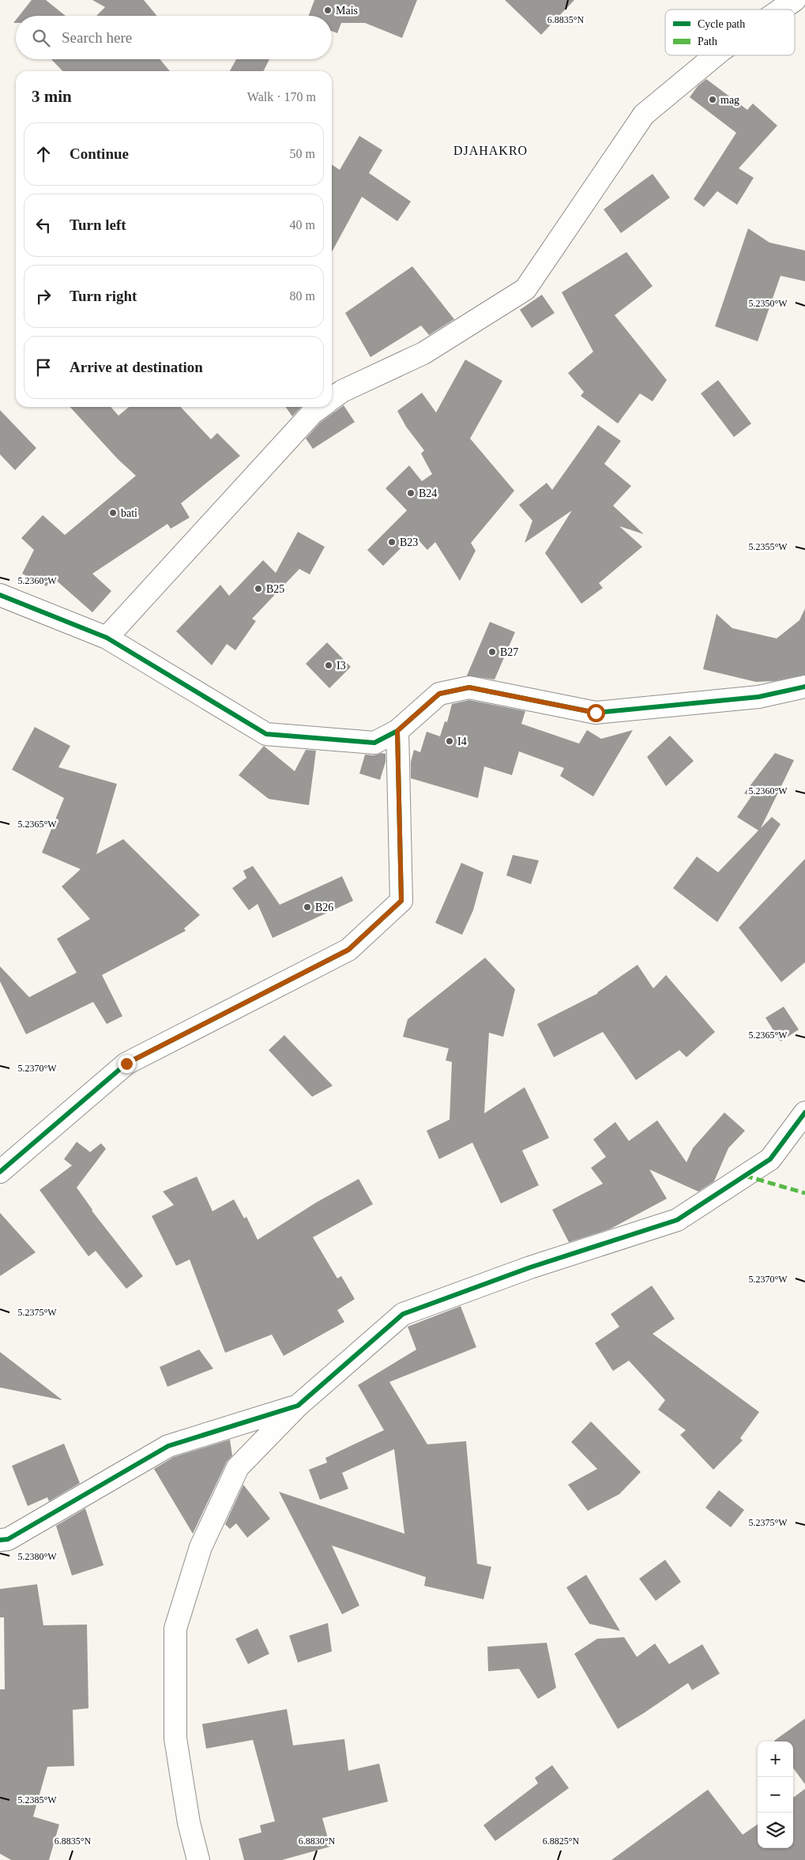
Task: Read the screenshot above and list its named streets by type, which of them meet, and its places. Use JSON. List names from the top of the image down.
{
  "districts": ["DJAHAKRO"],
  "places": [
    "Mais",
    "mag",
    "B24",
    "bati",
    "B23",
    "B25",
    "B27",
    "I3",
    "I4",
    "B26"
  ],
  "legend": ["Cycle path", "Path"],
  "page": {
    "search": "Search here",
    "heading": ["3 min", "Walk · 170 m"],
    "list": [
      ["Continue", "50 m"],
      ["Turn left", "40 m"],
      ["Turn right", "80 m"],
      "Arrive at destination"
    ],
    "map_buttons": ["+", "−"]
  },
  "coordinates": [
    "6.8835°N",
    "5.2350°W",
    "5.2355°W",
    "5.2360°W",
    "5.2365°W",
    "5.2370°W",
    "5.2375°W",
    "5.2380°W",
    "5.2385°W",
    "6.8830°N",
    "6.8825°N"
  ]
}
